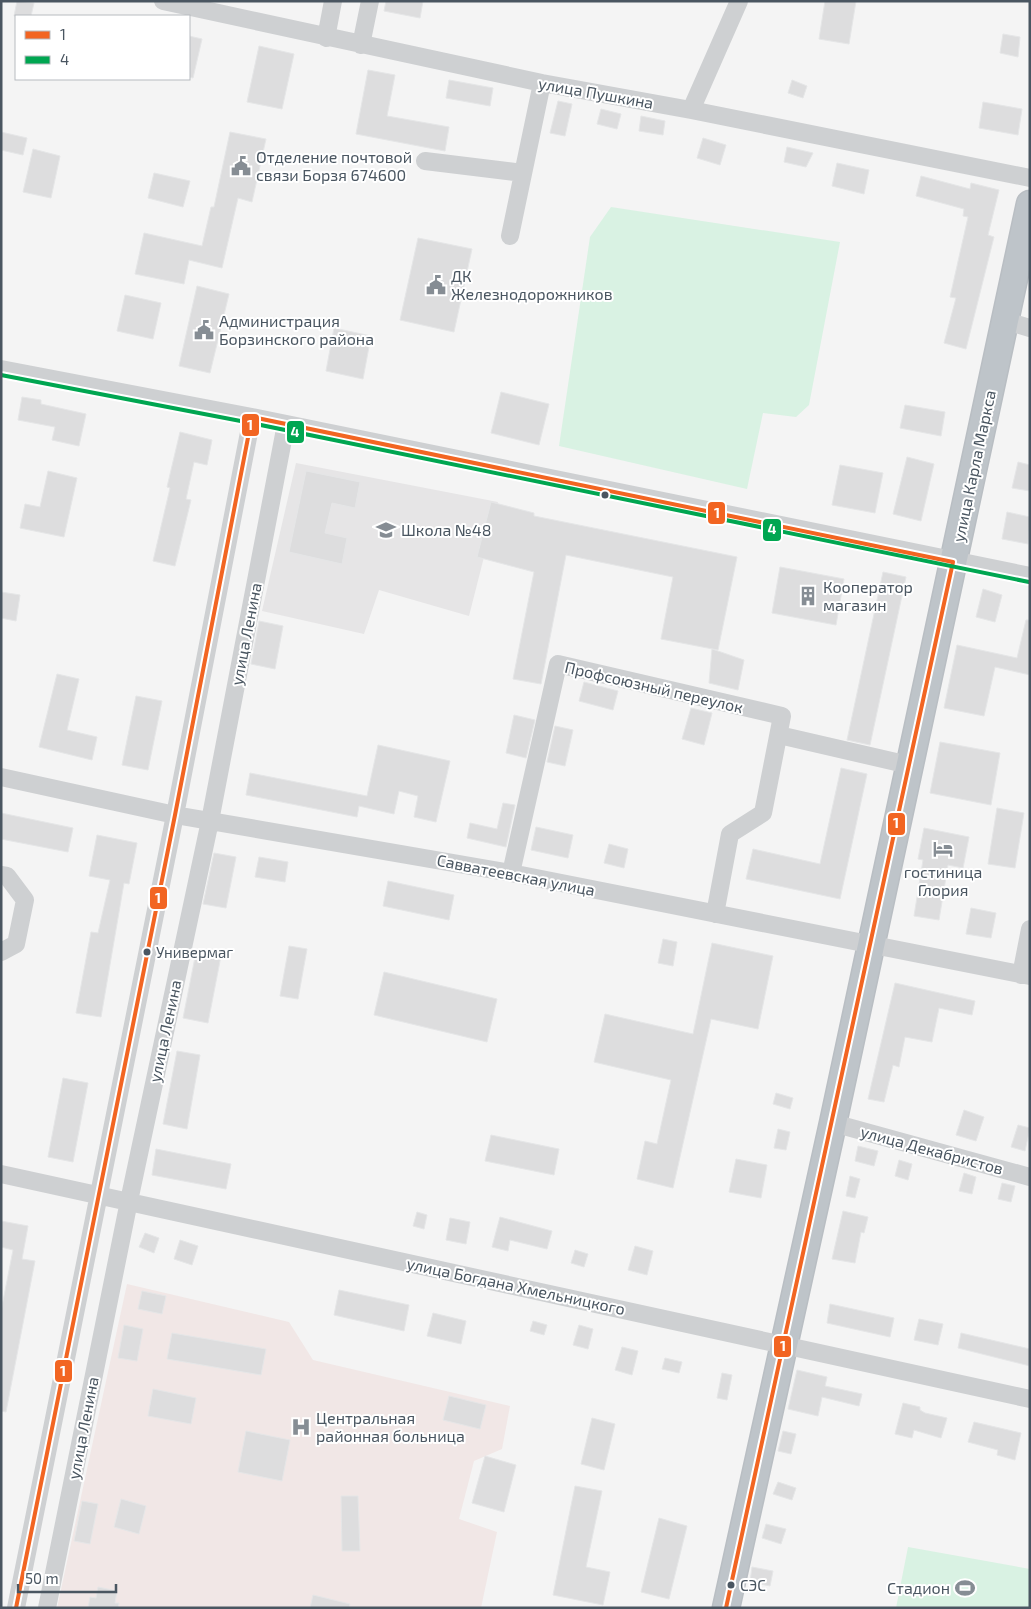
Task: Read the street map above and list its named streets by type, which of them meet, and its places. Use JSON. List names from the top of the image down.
{
  "streets": {
    "highway": ["улица Карла Маркса"],
    "street": [
      "улица Пушкина",
      "улица Ленина",
      "Профсоюзный переулок",
      "Савватеевская улица",
      "улица Декабристов",
      "улица Богдана Хмельницкого"
    ]
  },
  "crossings": [
    ["улица Карла Маркса", "Савватеевская улица"],
    ["улица Карла Маркса", "улица Декабристов"],
    ["улица Карла Маркса", "улица Богдана Хмельницкого"],
    ["улица Ленина", "Савватеевская улица"],
    ["улица Ленина", "улица Богдана Хмельницкого"],
    ["Профсоюзный переулок", "Савватеевская улица"]
  ],
  "places": {
    "public building": ["Отделение почтовой связи Борзя 674600", "ДК Железнодорожников", "Администрация Борзинского района"],
    "school or university": ["Школа №48"],
    "building": ["Кооператор магазин"],
    "hotel": ["гостиница Глория"],
    "other": ["Универмаг", "СЭС"],
    "hospital": ["Центральная районная больница"],
    "sports": ["Стадион"]
  },
  "lines": ["transit line 4", "transit line 1"],
  "legend": ["1", "4"],
  "scale_bar": "50 m"
}
